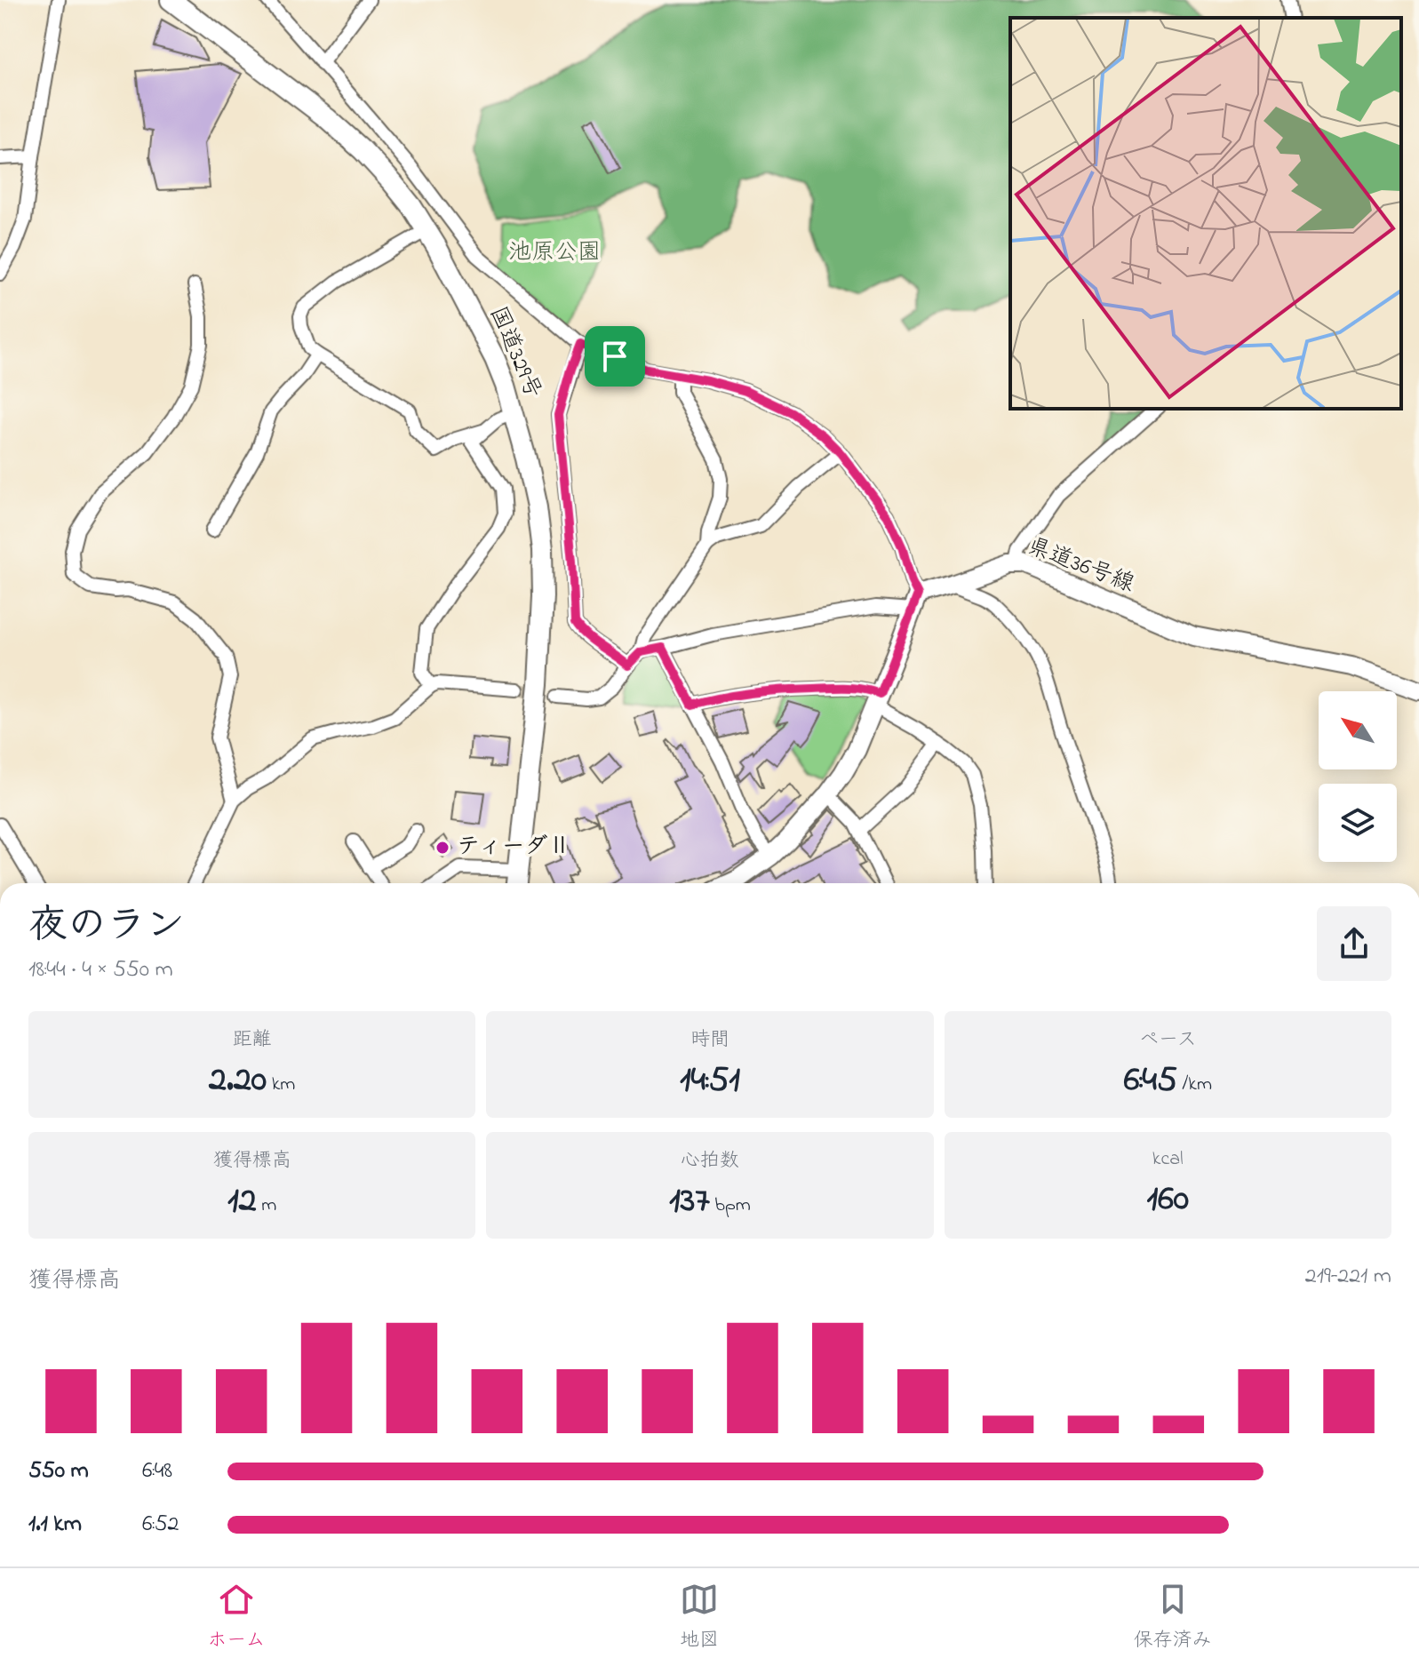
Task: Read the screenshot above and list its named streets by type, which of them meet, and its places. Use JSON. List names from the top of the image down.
{
  "streets": {
    "highway": ["国道329号"],
    "main road": ["県道36号線"]
  },
  "parks": ["池原公園"],
  "places": ["ティーダⅡ"],
  "north": "top left",
  "page": {
    "heading": ["夜のラン", "18:44 · 4 × 550 m"],
    "stats": [
      ["距離", "2.20 km"],
      ["時間", "14:51"],
      ["ペース", "6:45 /km"],
      ["獲得標高", "12 m"],
      ["心拍数", "137 bpm"],
      ["kcal", "160"]
    ],
    "chart": ["獲得標高", "219–221 m"],
    "list": [
      {
        "name": "550 m",
        "note": "6:48"
      },
      {
        "name": "1.1 km",
        "note": "6:52"
      }
    ],
    "tabs": ["ホーム", "地図", "保存済み"]
  }
}
